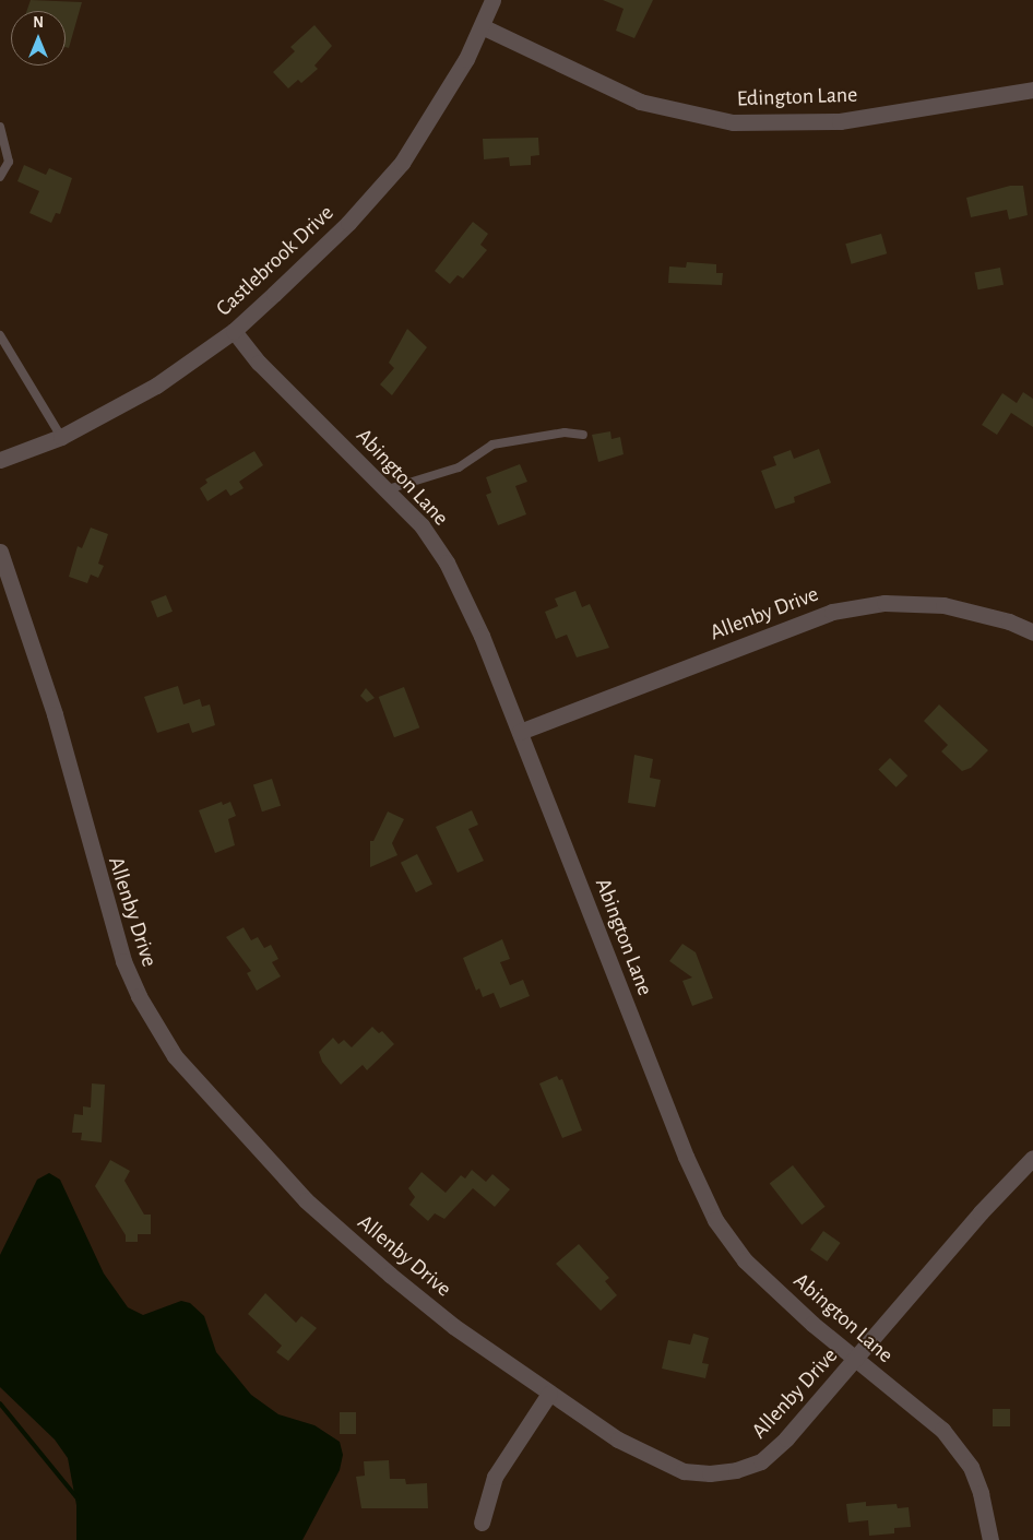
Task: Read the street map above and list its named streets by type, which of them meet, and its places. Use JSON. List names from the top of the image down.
{
  "streets": {
    "street": [
      "Edington Lane",
      "Castlebrook Drive",
      "Abington Lane",
      "Allenby Drive"
    ]
  },
  "crossings": [
    ["Edington Lane", "Castlebrook Drive"],
    ["Castlebrook Drive", "Abington Lane"],
    ["Abington Lane", "Allenby Drive"]
  ],
  "north": "top"
}
